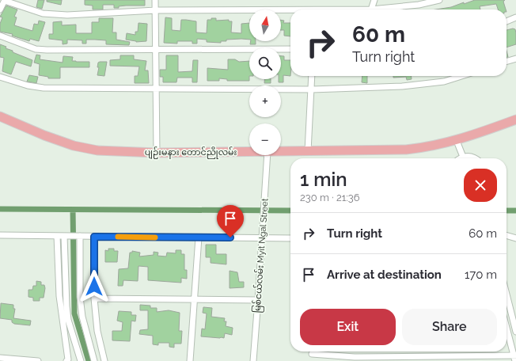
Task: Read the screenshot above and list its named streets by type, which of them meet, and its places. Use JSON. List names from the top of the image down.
{
  "streets": {
    "main road": ["ပျဉ်းမနား တောင်ညိုလမ်း"],
    "street": ["မြစ်ငယ်လမ်း Myit Ngal Street"]
  },
  "north": "top",
  "page": {
    "map_buttons": ["+", "−"],
    "turn": ["60 m", "Turn right"],
    "heading": ["1 min", "230 m · 21:36"],
    "list": [
      {
        "name": "Turn right",
        "value": "60 m"
      },
      {
        "name": "Arrive at destination",
        "value": "170 m"
      }
    ],
    "buttons": ["Exit", "Share"]
  }
}
